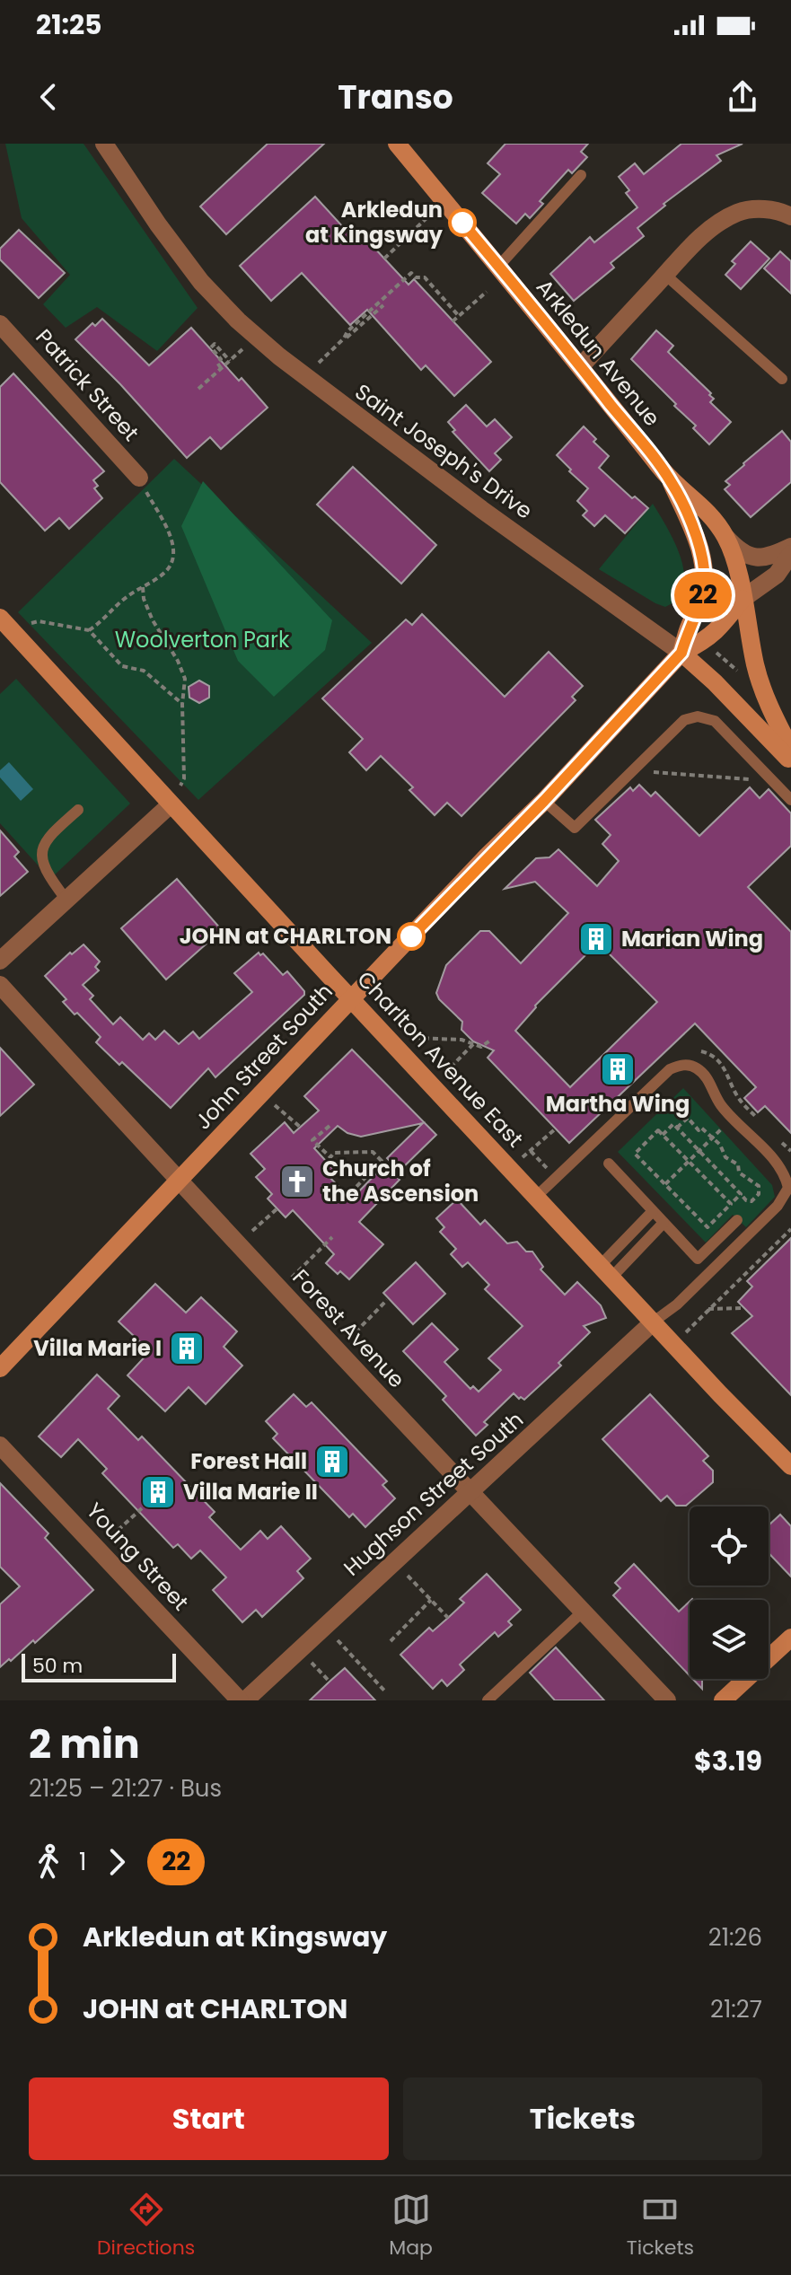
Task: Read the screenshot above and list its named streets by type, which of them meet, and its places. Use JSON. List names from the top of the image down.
{
  "streets": {
    "main road": [
      "Arkledun Avenue",
      "Saint Joseph's Drive",
      "John Street South",
      "Charlton Avenue East"
    ],
    "street": [
      "Patrick Street",
      "Forest Avenue",
      "Hughson Street South",
      "Young Street"
    ]
  },
  "crossings": [
    ["Arkledun Avenue", "John Street South"],
    ["Saint Joseph's Drive", "John Street South"],
    ["John Street South", "Charlton Avenue East"],
    ["John Street South", "Forest Avenue"],
    ["Charlton Avenue East", "Hughson Street South"],
    ["Forest Avenue", "Hughson Street South"],
    ["Hughson Street South", "Young Street"]
  ],
  "parks": ["Woolverton Park"],
  "places": {
    "other": ["Arkledun at Kingsway", "JOHN at CHARLTON"],
    "building": [
      "Marian Wing",
      "Martha Wing",
      "Villa Marie I",
      "Forest Hall",
      "Villa Marie II"
    ],
    "church": ["Church of the Ascension"]
  },
  "lines": ["bus line 22"],
  "scale_bar": "50 m",
  "page": {
    "status": "21:25",
    "header": "Transo",
    "on_map": "22",
    "scale": "50 m",
    "heading": ["2 min", "21:25 – 21:27 · Bus", "$3.19"],
    "legs": ["1", "22"],
    "list": [
      {
        "name": "Arkledun at Kingsway",
        "value": "21:26"
      },
      {
        "name": "JOHN at CHARLTON",
        "value": "21:27"
      }
    ],
    "buttons": ["Start", "Tickets"],
    "tabs": ["Directions", "Map", "Tickets"]
  }
}
